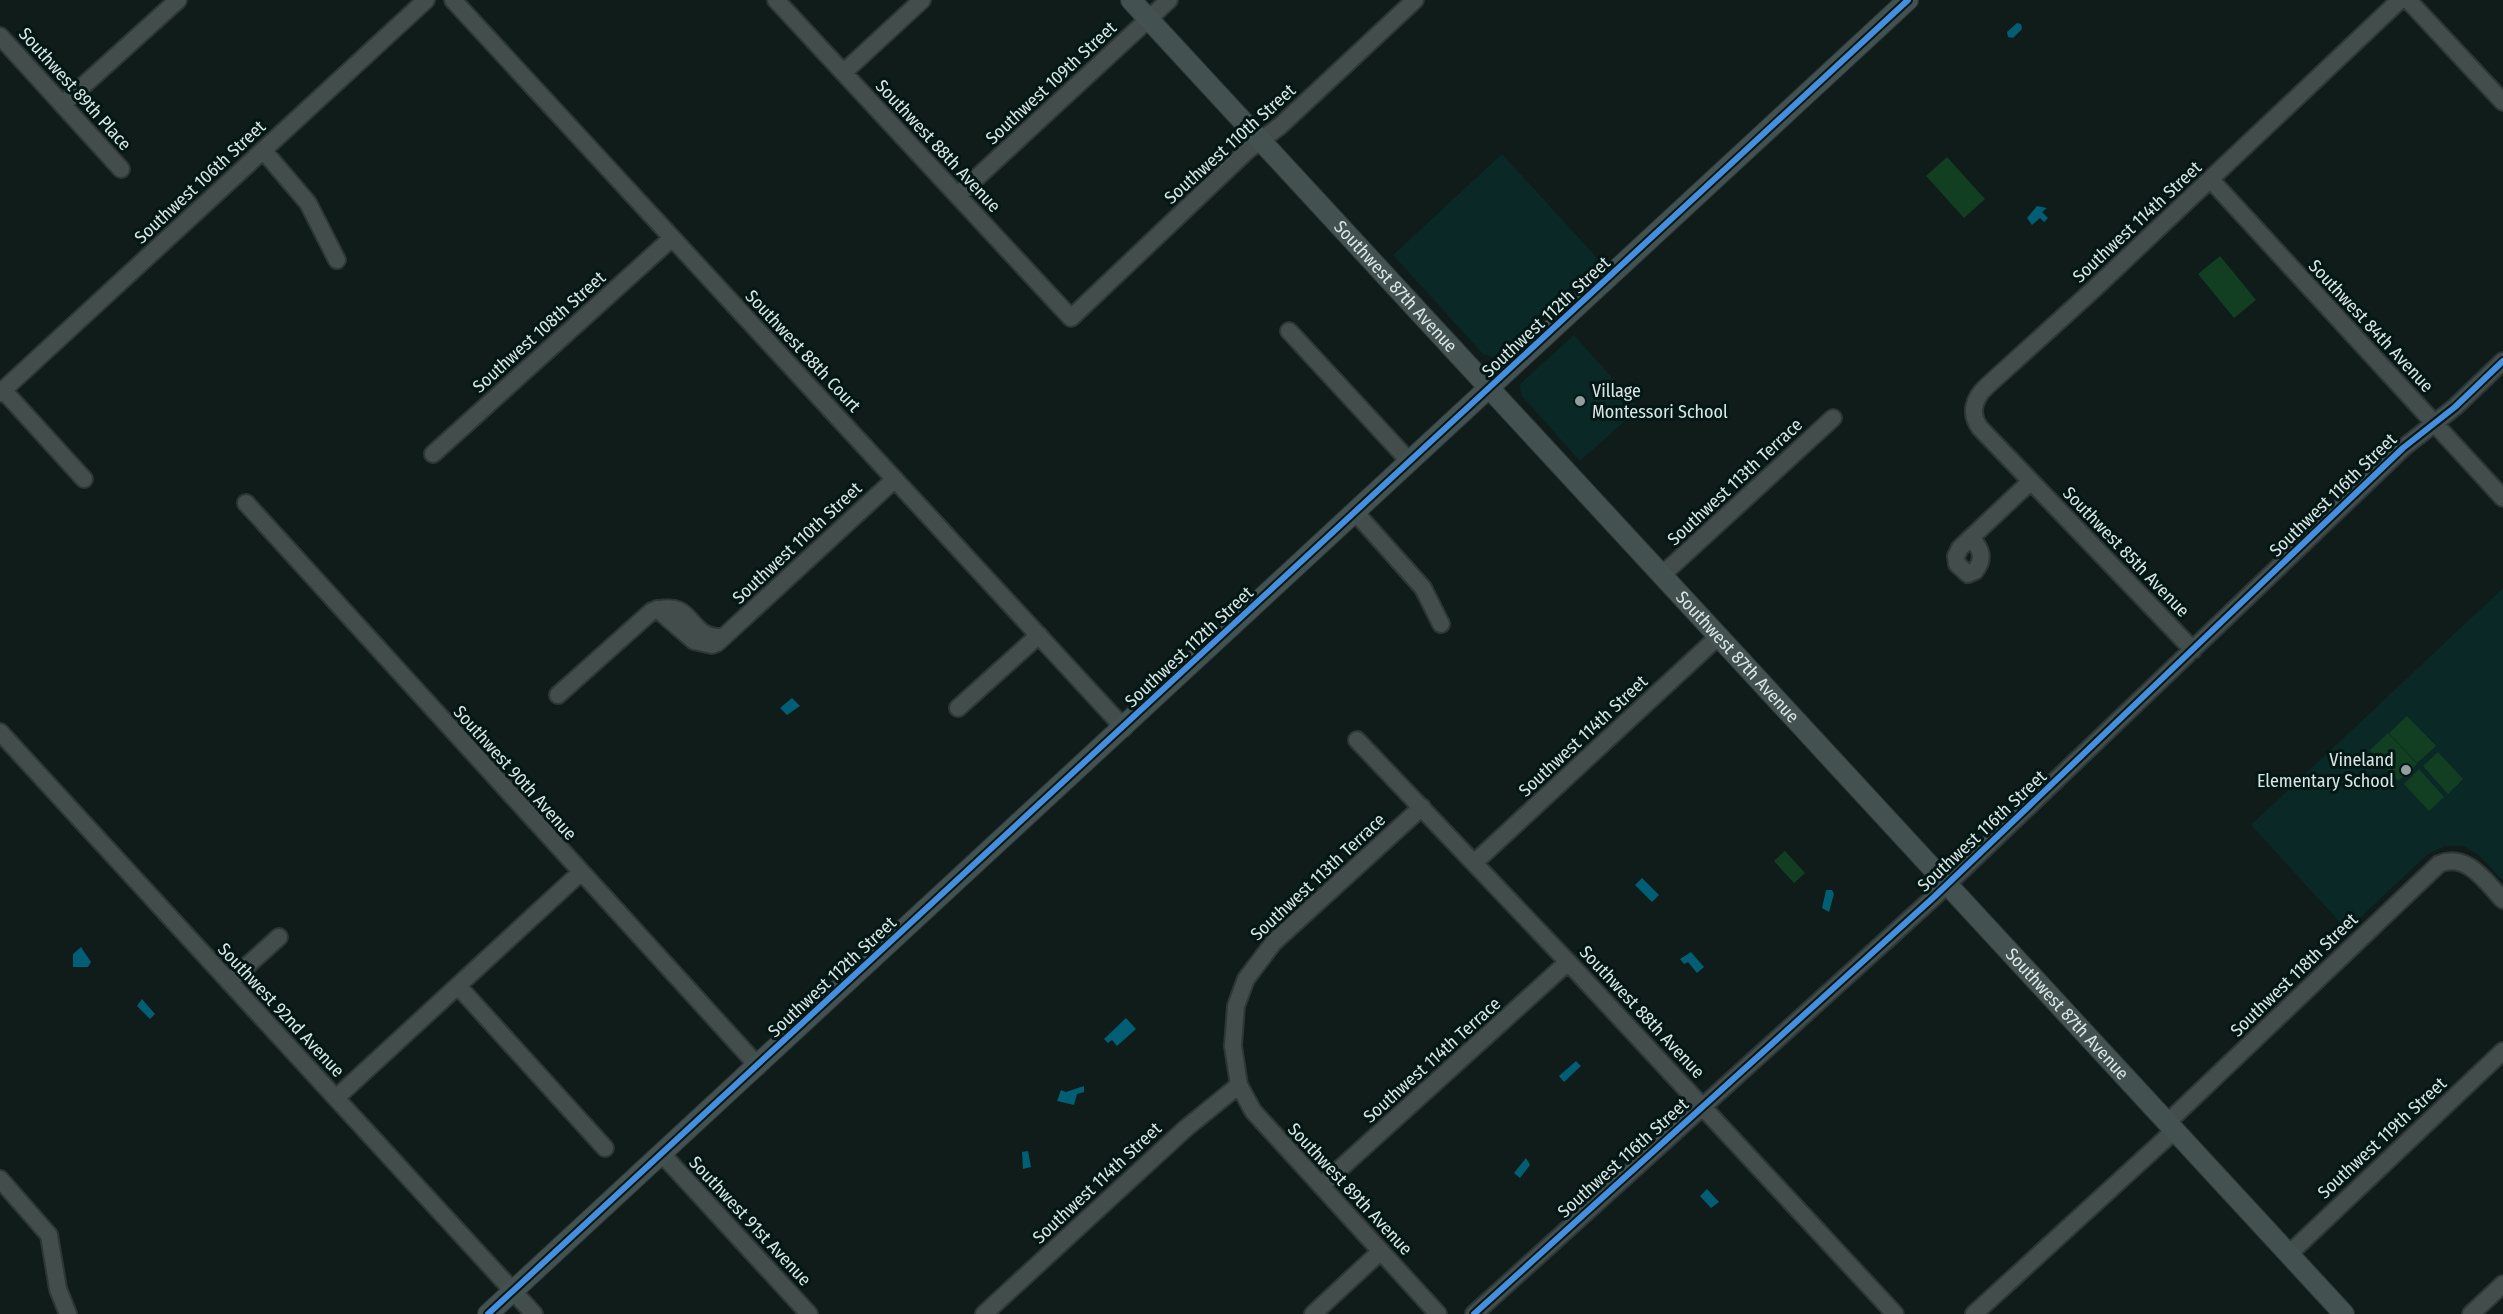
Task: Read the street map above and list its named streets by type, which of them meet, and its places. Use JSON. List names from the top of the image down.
{
  "streets": {
    "main road": ["Southwest 87th Avenue", "Southwest 112th Street"],
    "street": [
      "Southwest 109th Street",
      "Southwest 89th Place",
      "Southwest 110th Street",
      "Southwest 88th Avenue",
      "Southwest 106th Street",
      "Southwest 114th Street",
      "Southwest 84th Avenue",
      "Southwest 108th Street",
      "Southwest 88th Court",
      "Southwest 113th Terrace",
      "Southwest 116th Street",
      "Southwest 85th Avenue",
      "Southwest 90th Avenue",
      "Southwest 118th Street",
      "Southwest 92nd Avenue",
      "Southwest 114th Terrace",
      "Southwest 119th Street",
      "Southwest 89th Avenue",
      "Southwest 91st Avenue"
    ]
  },
  "crossings": [
    ["Southwest 109th Street", "Southwest 88th Avenue"],
    ["Southwest 109th Street", "Southwest 87th Avenue"],
    ["Southwest 110th Street", "Southwest 88th Avenue"],
    ["Southwest 110th Street", "Southwest 87th Avenue"],
    ["Southwest 110th Street", "Southwest 88th Court"],
    ["Southwest 88th Avenue", "Southwest 114th Street"],
    ["Southwest 88th Avenue", "Southwest 113th Terrace"],
    ["Southwest 88th Avenue", "Southwest 116th Street"],
    ["Southwest 88th Avenue", "Southwest 114th Terrace"],
    ["Southwest 114th Street", "Southwest 87th Avenue"],
    ["Southwest 114th Street", "Southwest 84th Avenue"],
    ["Southwest 114th Street", "Southwest 113th Terrace"],
    ["Southwest 114th Street", "Southwest 85th Avenue"],
    ["Southwest 114th Street", "Southwest 89th Avenue"],
    ["Southwest 87th Avenue", "Southwest 112th Street"],
    ["Southwest 87th Avenue", "Southwest 113th Terrace"],
    ["Southwest 87th Avenue", "Southwest 116th Street"],
    ["Southwest 87th Avenue", "Southwest 118th Street"],
    ["Southwest 87th Avenue", "Southwest 119th Street"],
    ["Southwest 112th Street", "Southwest 88th Court"],
    ["Southwest 112th Street", "Southwest 90th Avenue"],
    ["Southwest 112th Street", "Southwest 92nd Avenue"],
    ["Southwest 112th Street", "Southwest 91st Avenue"],
    ["Southwest 84th Avenue", "Southwest 116th Street"],
    ["Southwest 108th Street", "Southwest 88th Court"],
    ["Southwest 113th Terrace", "Southwest 89th Avenue"],
    ["Southwest 116th Street", "Southwest 85th Avenue"],
    ["Southwest 114th Terrace", "Southwest 89th Avenue"]
  ],
  "places": ["Village Montessori School", "Vineland Elementary School"]
}
